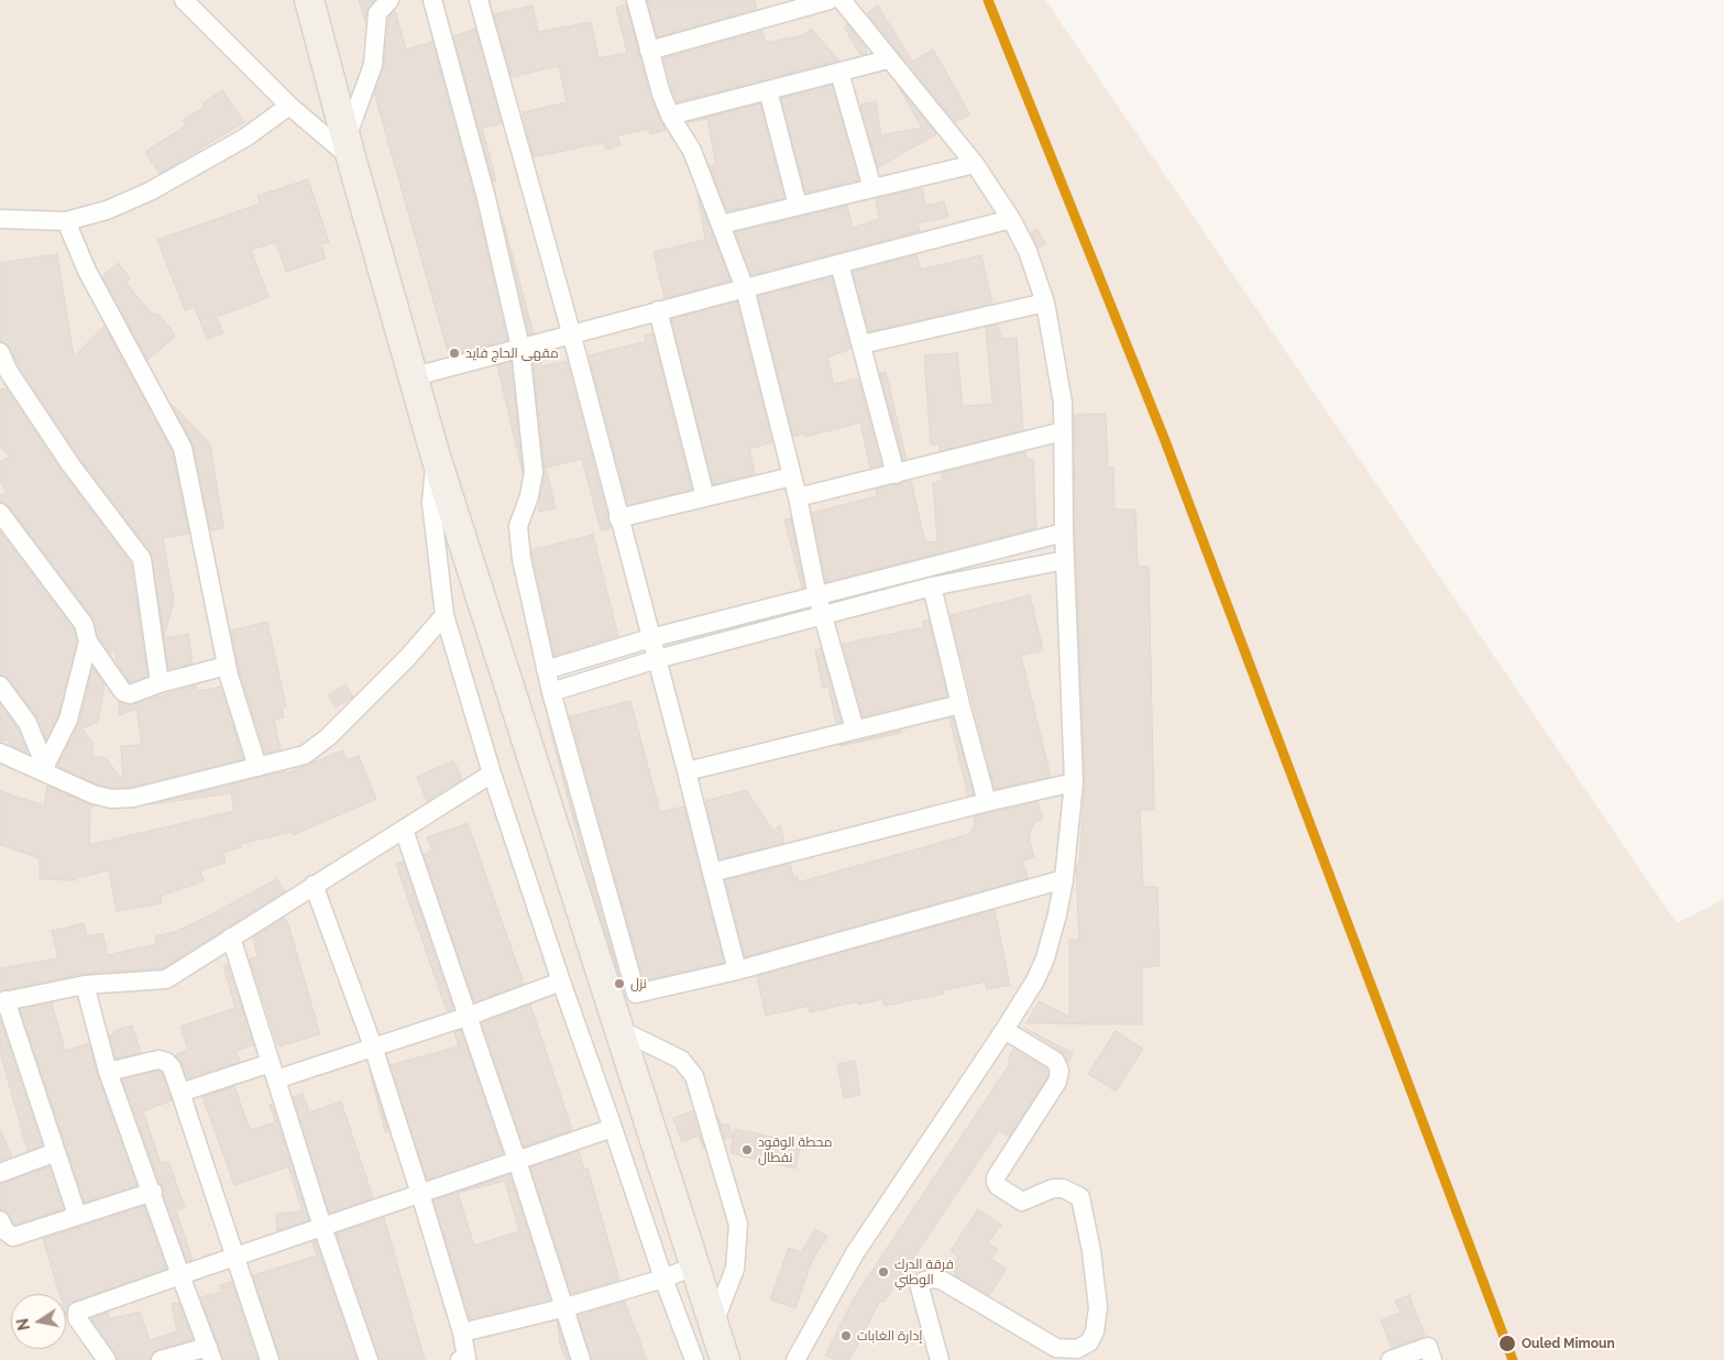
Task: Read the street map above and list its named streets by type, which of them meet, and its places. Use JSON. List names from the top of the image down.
{
  "places": [
    "مقهى الحاج فايد",
    "نزل",
    "محطة الوقود نفطال",
    "فرقة الدرك الوطني",
    "إدارة الغابات",
    "Ouled Mimoun"
  ],
  "north": "left"
}
